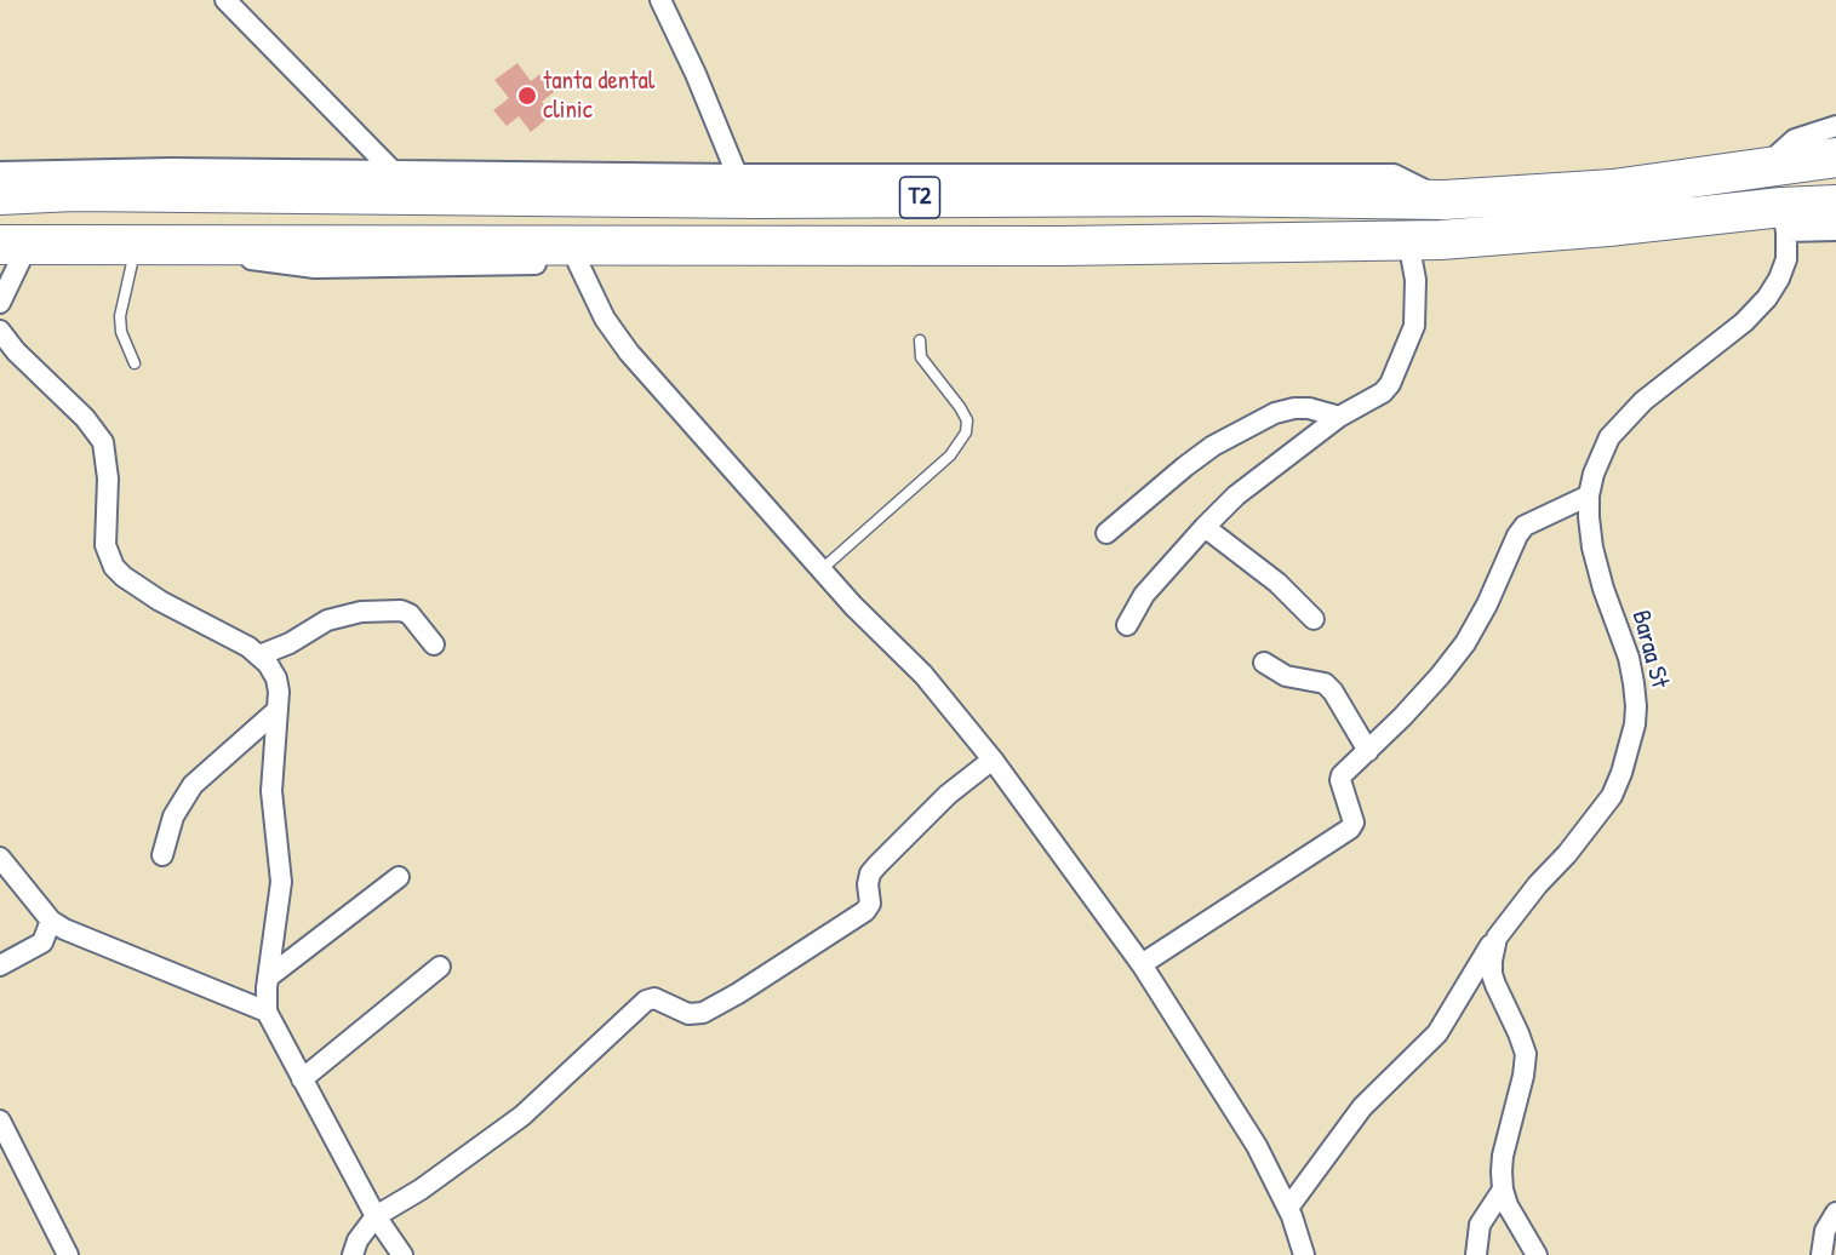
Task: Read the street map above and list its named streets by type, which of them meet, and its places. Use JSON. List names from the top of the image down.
{
  "streets": {
    "highway": ["T2"],
    "street": ["Baraa St"]
  },
  "crossings": [
    ["T2", "Baraa St"]
  ],
  "places": ["tanta dental clinic"]
}
